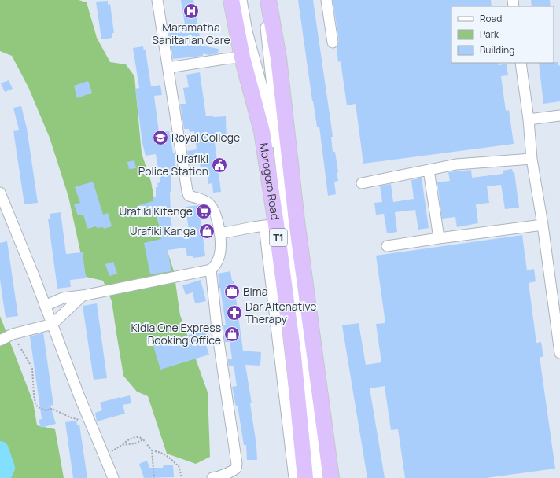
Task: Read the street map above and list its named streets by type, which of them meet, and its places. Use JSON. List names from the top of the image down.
{
  "streets": {
    "highway": ["Morogoro Road", "T1"]
  },
  "places": {
    "hospital": ["Maramatha Sanitarian Care"],
    "school or university": ["Royal College"],
    "public building": ["Urafiki Police Station"],
    "supermarket": ["Urafiki Kitenge"],
    "shop": ["Urafiki Kanga", "Kidia One Express Booking Office"],
    "office": ["Bima"],
    "pharmacy": ["Dar Altenative Therapy"]
  },
  "legend": ["Road", "Park", "Building"]
}
